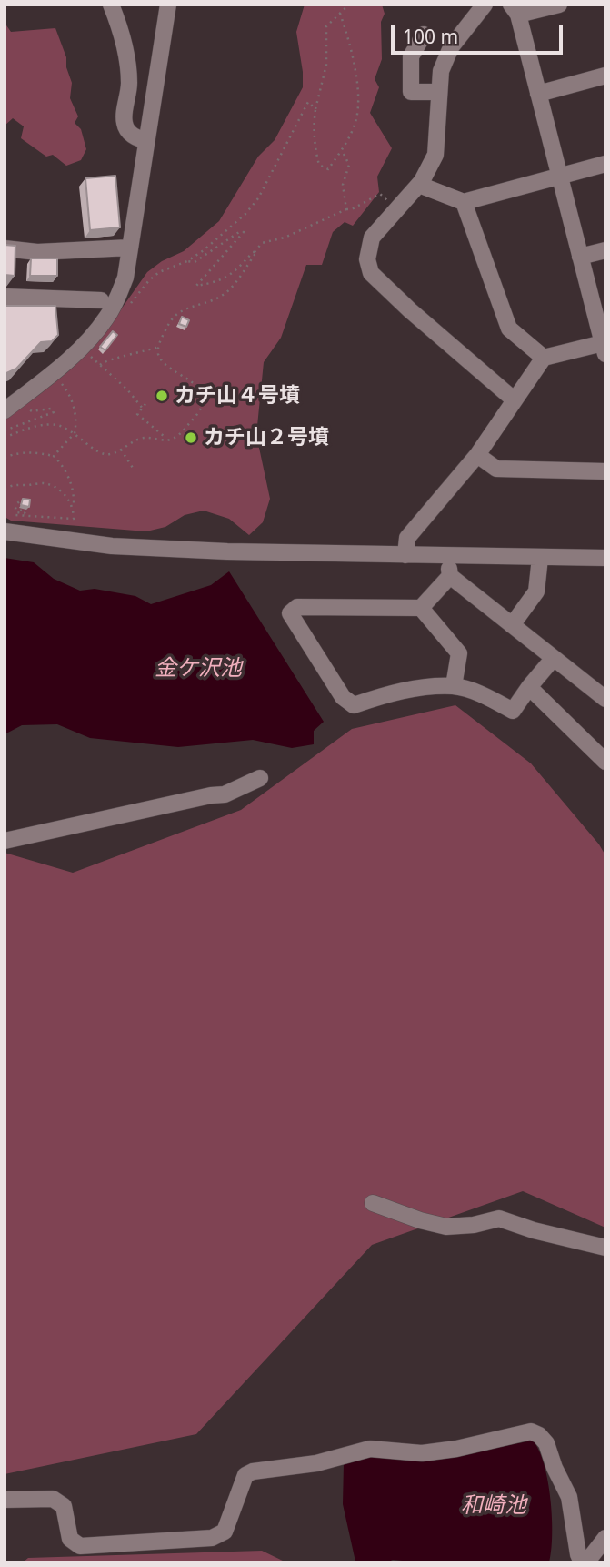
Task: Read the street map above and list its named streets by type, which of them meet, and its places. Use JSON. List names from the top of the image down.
{
  "water": ["金ケ沢池", "和崎池"],
  "places": ["カチ山４号墳", "カチ山２号墳"],
  "scale_bar": "100 m"
}
